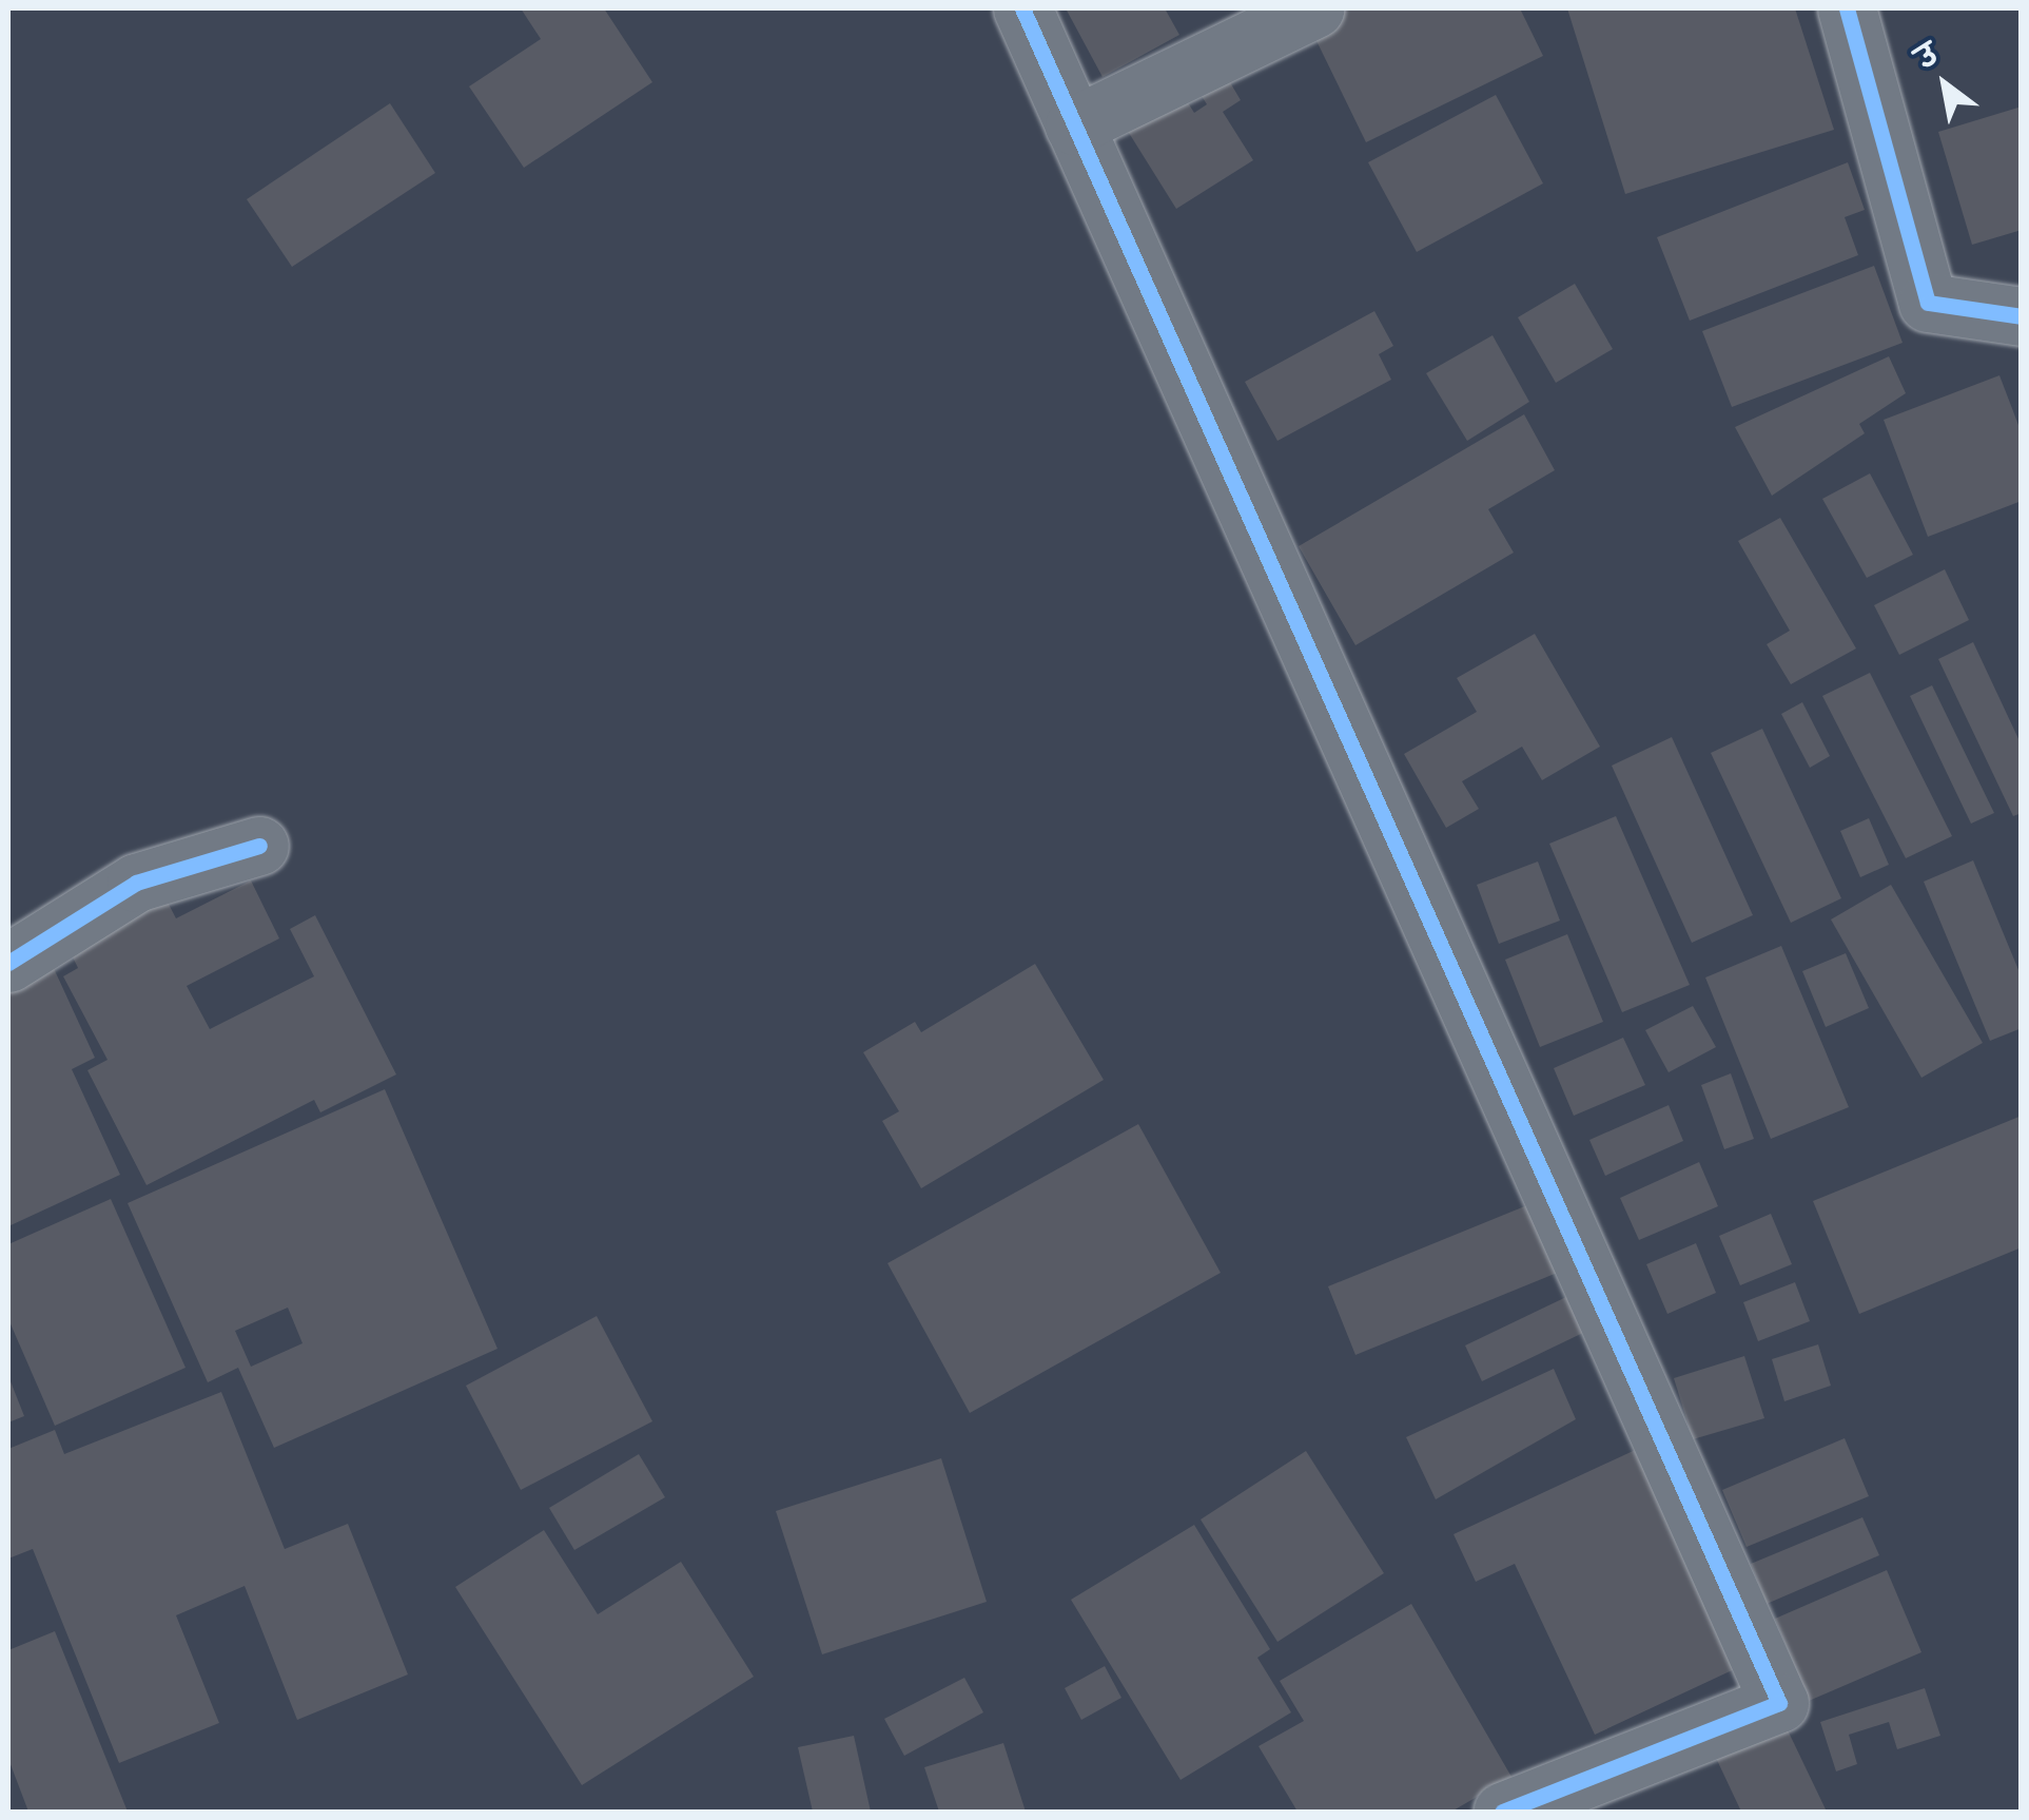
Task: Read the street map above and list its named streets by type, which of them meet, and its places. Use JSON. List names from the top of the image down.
{
  "north": "top left"
}
